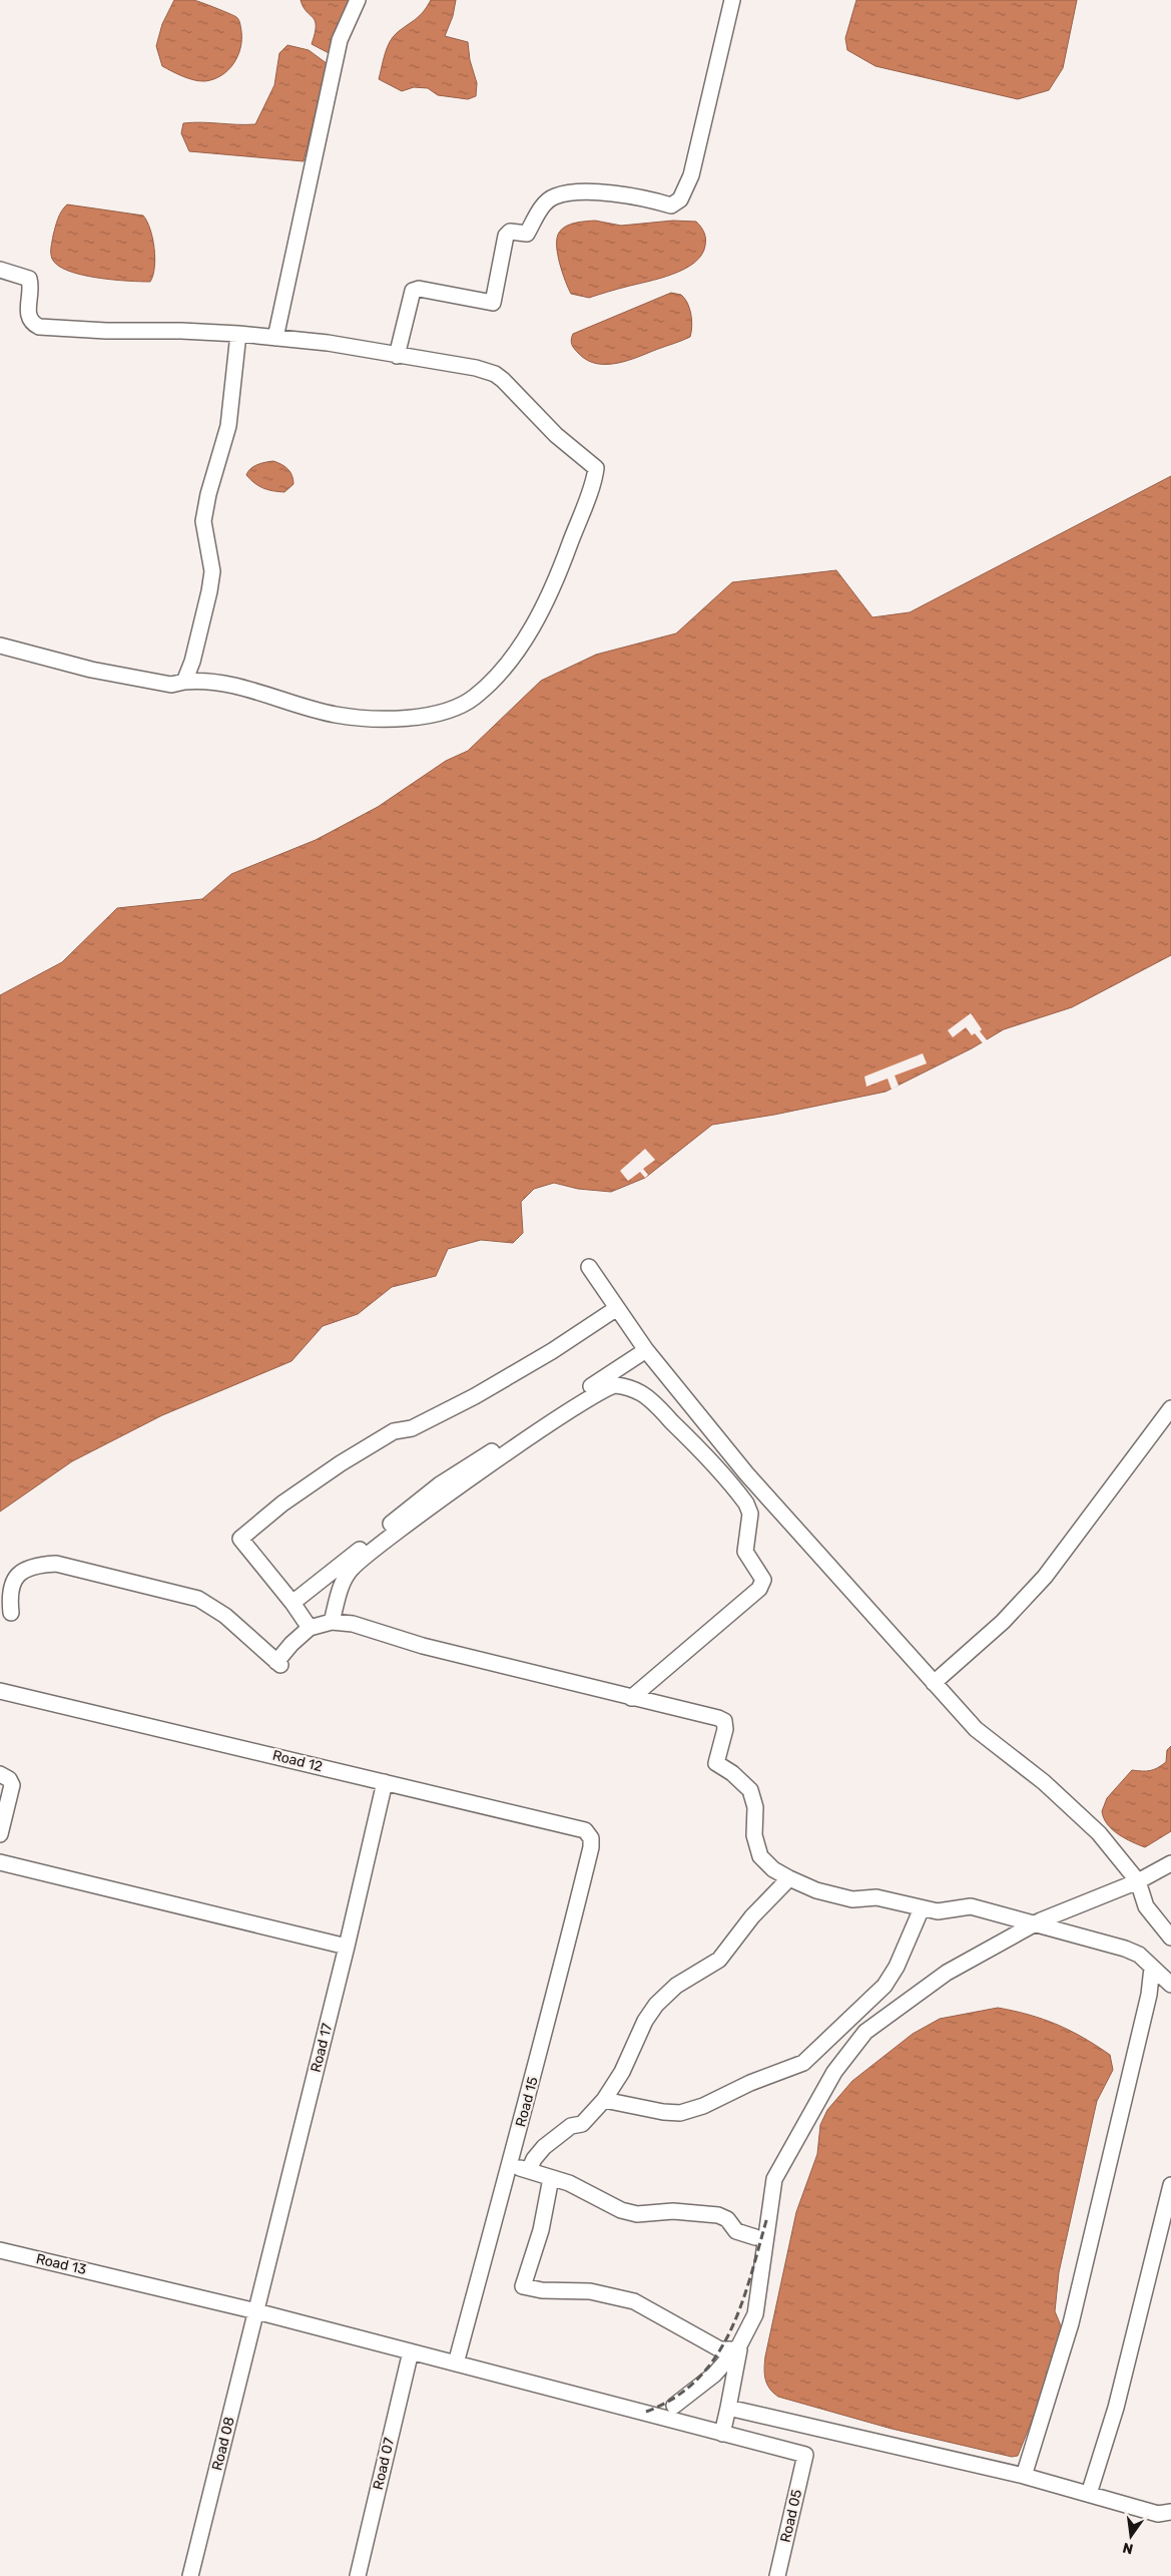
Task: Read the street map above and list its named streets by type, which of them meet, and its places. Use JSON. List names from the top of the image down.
{
  "streets": {
    "street": [
      "Road 12",
      "Road 17",
      "Road 15",
      "Road 13",
      "Road 08",
      "Road 07",
      "Road 05"
    ]
  },
  "crossings": [
    ["Road 12", "Road 17"],
    ["Road 12", "Road 15"],
    ["Road 17", "Road 13"],
    ["Road 17", "Road 08"],
    ["Road 15", "Road 13"],
    ["Road 13", "Road 08"],
    ["Road 13", "Road 07"],
    ["Road 13", "Road 05"]
  ],
  "north": "bottom"
}
